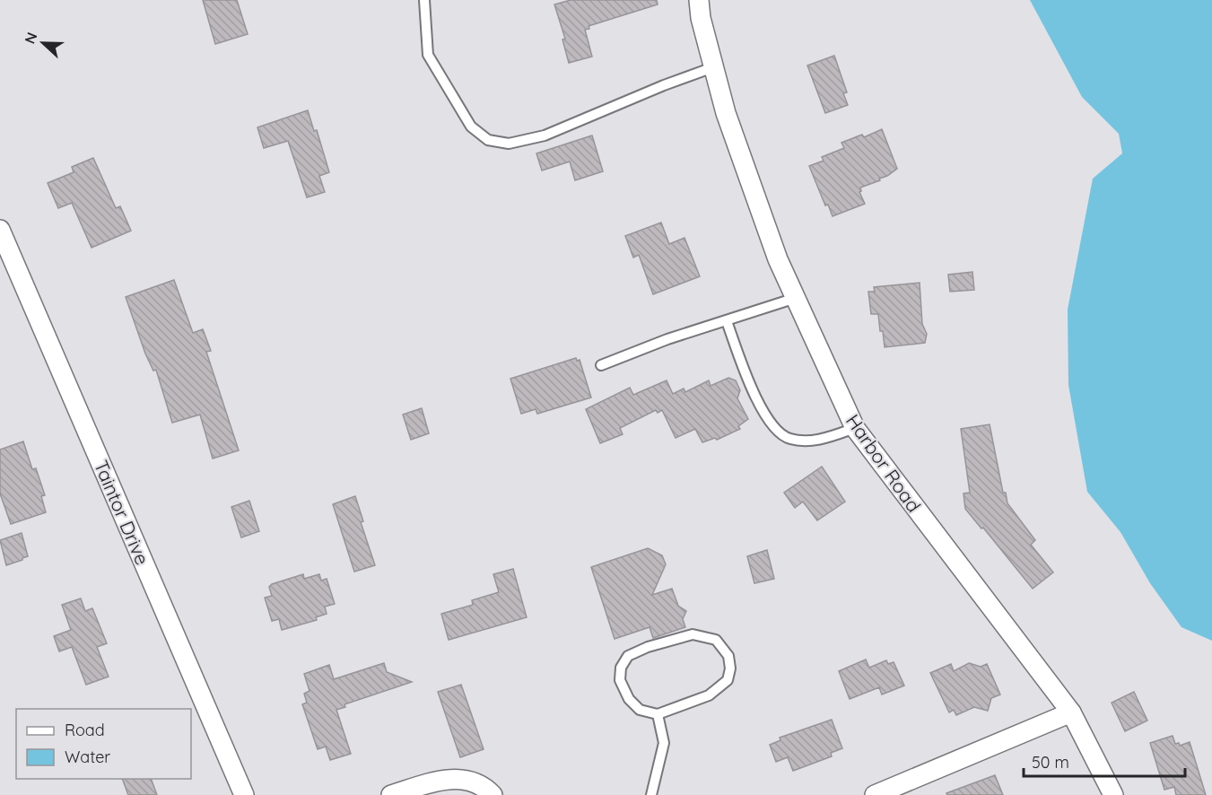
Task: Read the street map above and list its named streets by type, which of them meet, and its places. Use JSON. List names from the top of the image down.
{
  "streets": {
    "street": ["Harbor Road", "Taintor Drive"]
  },
  "legend": ["Road", "Water"],
  "scale_bar": "50 m",
  "north": "left"
}
